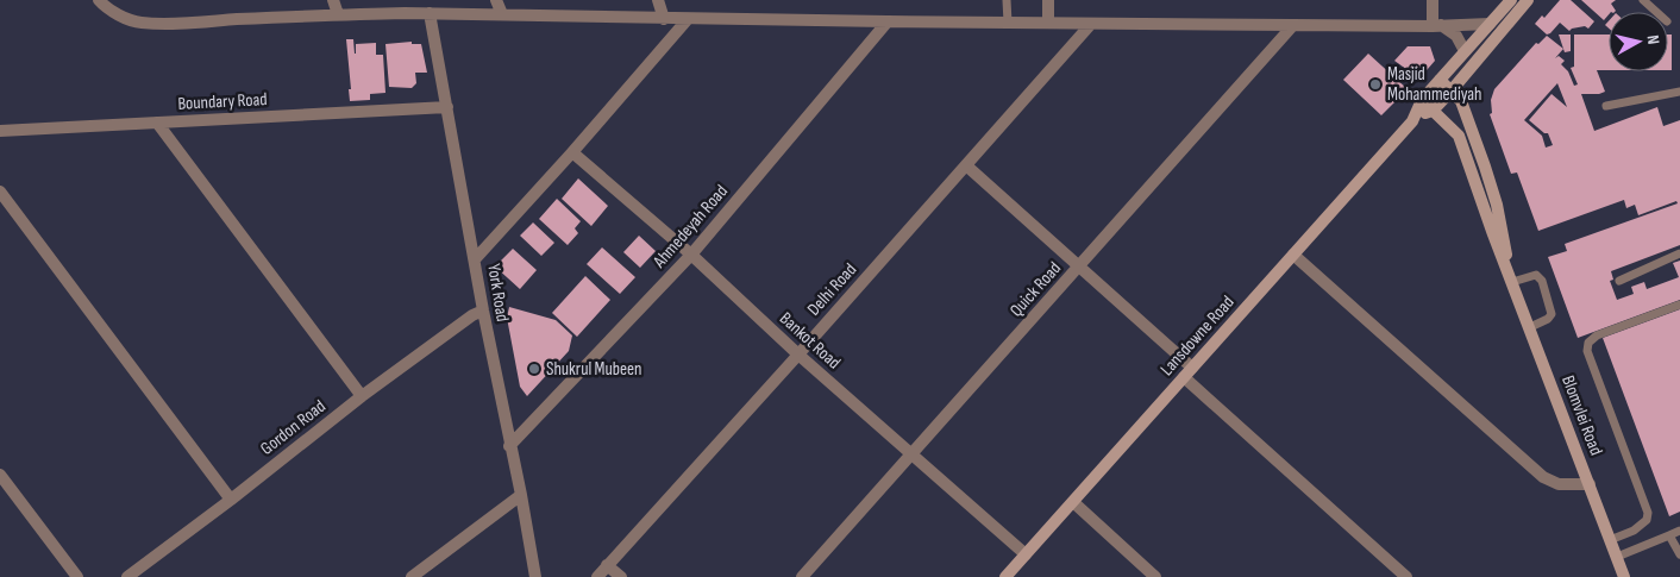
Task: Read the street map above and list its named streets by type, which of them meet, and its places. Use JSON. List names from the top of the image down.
{
  "streets": {
    "street": [
      "Boundary Road",
      "Ahmedeyah Road",
      "Delhi Road",
      "Quick Road",
      "York Road",
      "Lansdowne Road",
      "Bankot Road",
      "Blomvlei Road",
      "Gordon Road"
    ]
  },
  "crossings": [
    ["Boundary Road", "York Road"],
    ["Ahmedeyah Road", "York Road"],
    ["Ahmedeyah Road", "Bankot Road"],
    ["Delhi Road", "Bankot Road"],
    ["Quick Road", "Bankot Road"],
    ["York Road", "Gordon Road"],
    ["Lansdowne Road", "Bankot Road"],
    ["Lansdowne Road", "Blomvlei Road"]
  ],
  "places": ["Masjid Mohammediyah", "Shukrul Mubeen"],
  "north": "right"
}
